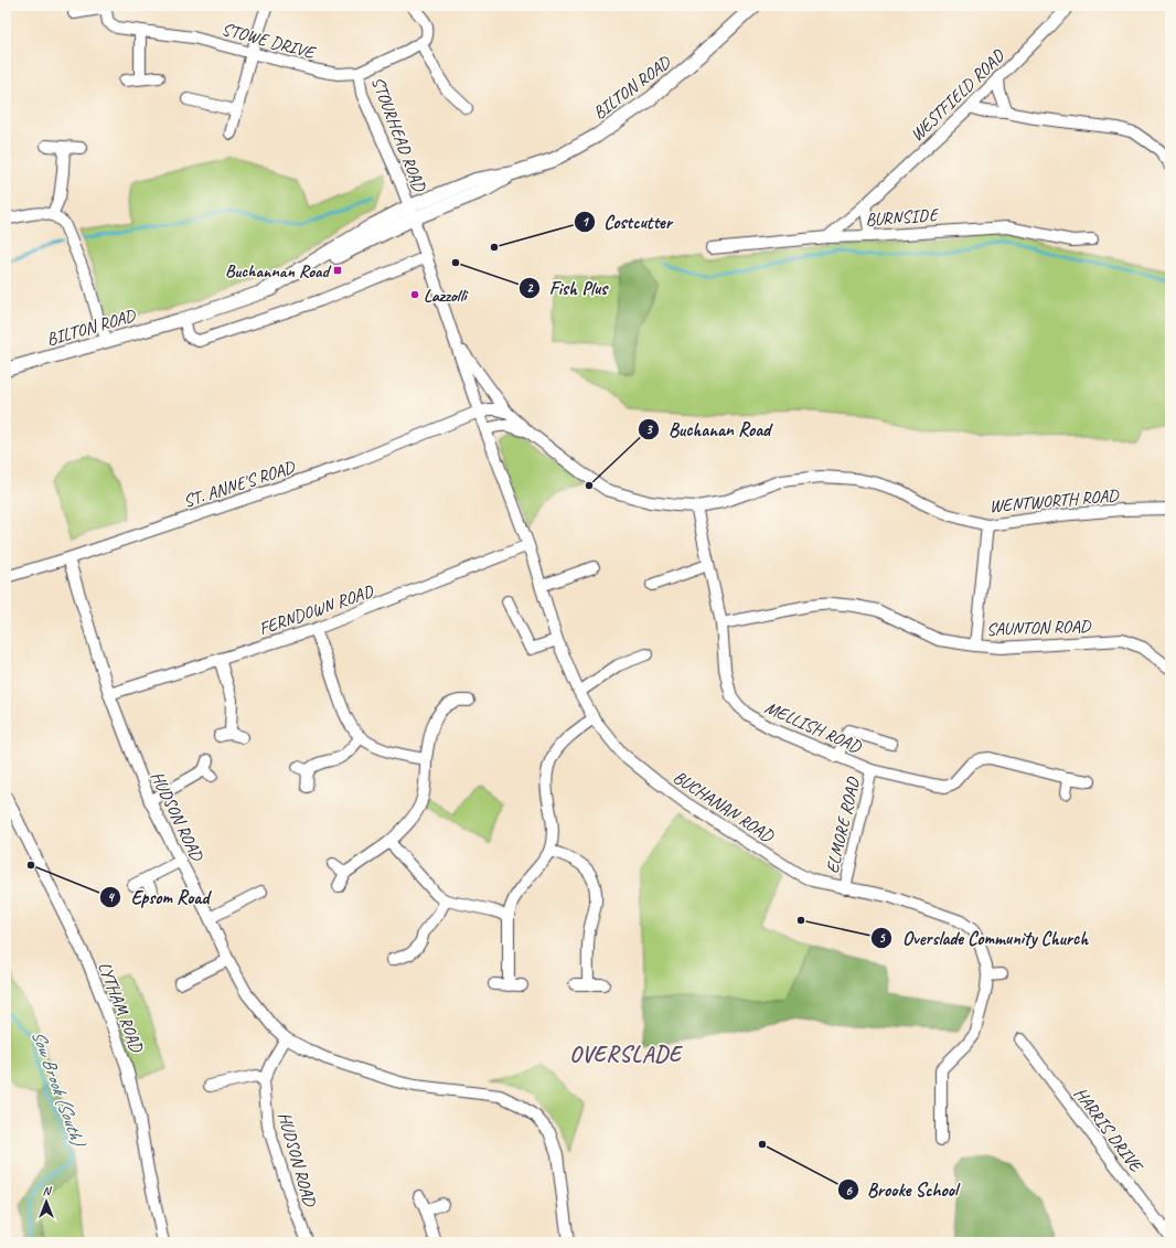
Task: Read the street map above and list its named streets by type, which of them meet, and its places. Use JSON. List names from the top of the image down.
{
  "streets": {
    "main road": ["BILTON ROAD"],
    "street": [
      "STOWE DRIVE",
      "WESTFIELD ROAD",
      "STOURHEAD ROAD",
      "BURNSIDE",
      "ST. ANNE'S ROAD",
      "WENTWORTH ROAD",
      "FERNDOWN ROAD",
      "SAUNTON ROAD",
      "MELLISH ROAD",
      "BUCHANAN ROAD",
      "HUDSON ROAD",
      "ELMORE ROAD",
      "LYTHAM ROAD",
      "HARRIS DRIVE"
    ]
  },
  "crossings": [
    ["STOWE DRIVE", "STOURHEAD ROAD"],
    ["BILTON ROAD", "STOURHEAD ROAD"],
    ["BILTON ROAD", "BUCHANAN ROAD"],
    ["WESTFIELD ROAD", "BURNSIDE"],
    ["STOURHEAD ROAD", "BUCHANAN ROAD"],
    ["ST. ANNE'S ROAD", "BUCHANAN ROAD"],
    ["ST. ANNE'S ROAD", "HUDSON ROAD"],
    ["WENTWORTH ROAD", "MELLISH ROAD"],
    ["WENTWORTH ROAD", "BUCHANAN ROAD"],
    ["FERNDOWN ROAD", "BUCHANAN ROAD"],
    ["FERNDOWN ROAD", "HUDSON ROAD"],
    ["SAUNTON ROAD", "MELLISH ROAD"],
    ["MELLISH ROAD", "ELMORE ROAD"],
    ["BUCHANAN ROAD", "ELMORE ROAD"]
  ],
  "districts": ["OVERSLADE"],
  "water": ["Sow Brook (South)"],
  "places": {
    "other": [
      "Costcutter",
      "Fish Plus",
      "Lazzolli",
      "Buchanan Road",
      "Epsom Road",
      "Overslade Community Church",
      "Brooke School"
    ],
    "transit": ["Buchannan Road"]
  },
  "north": "top"
}
